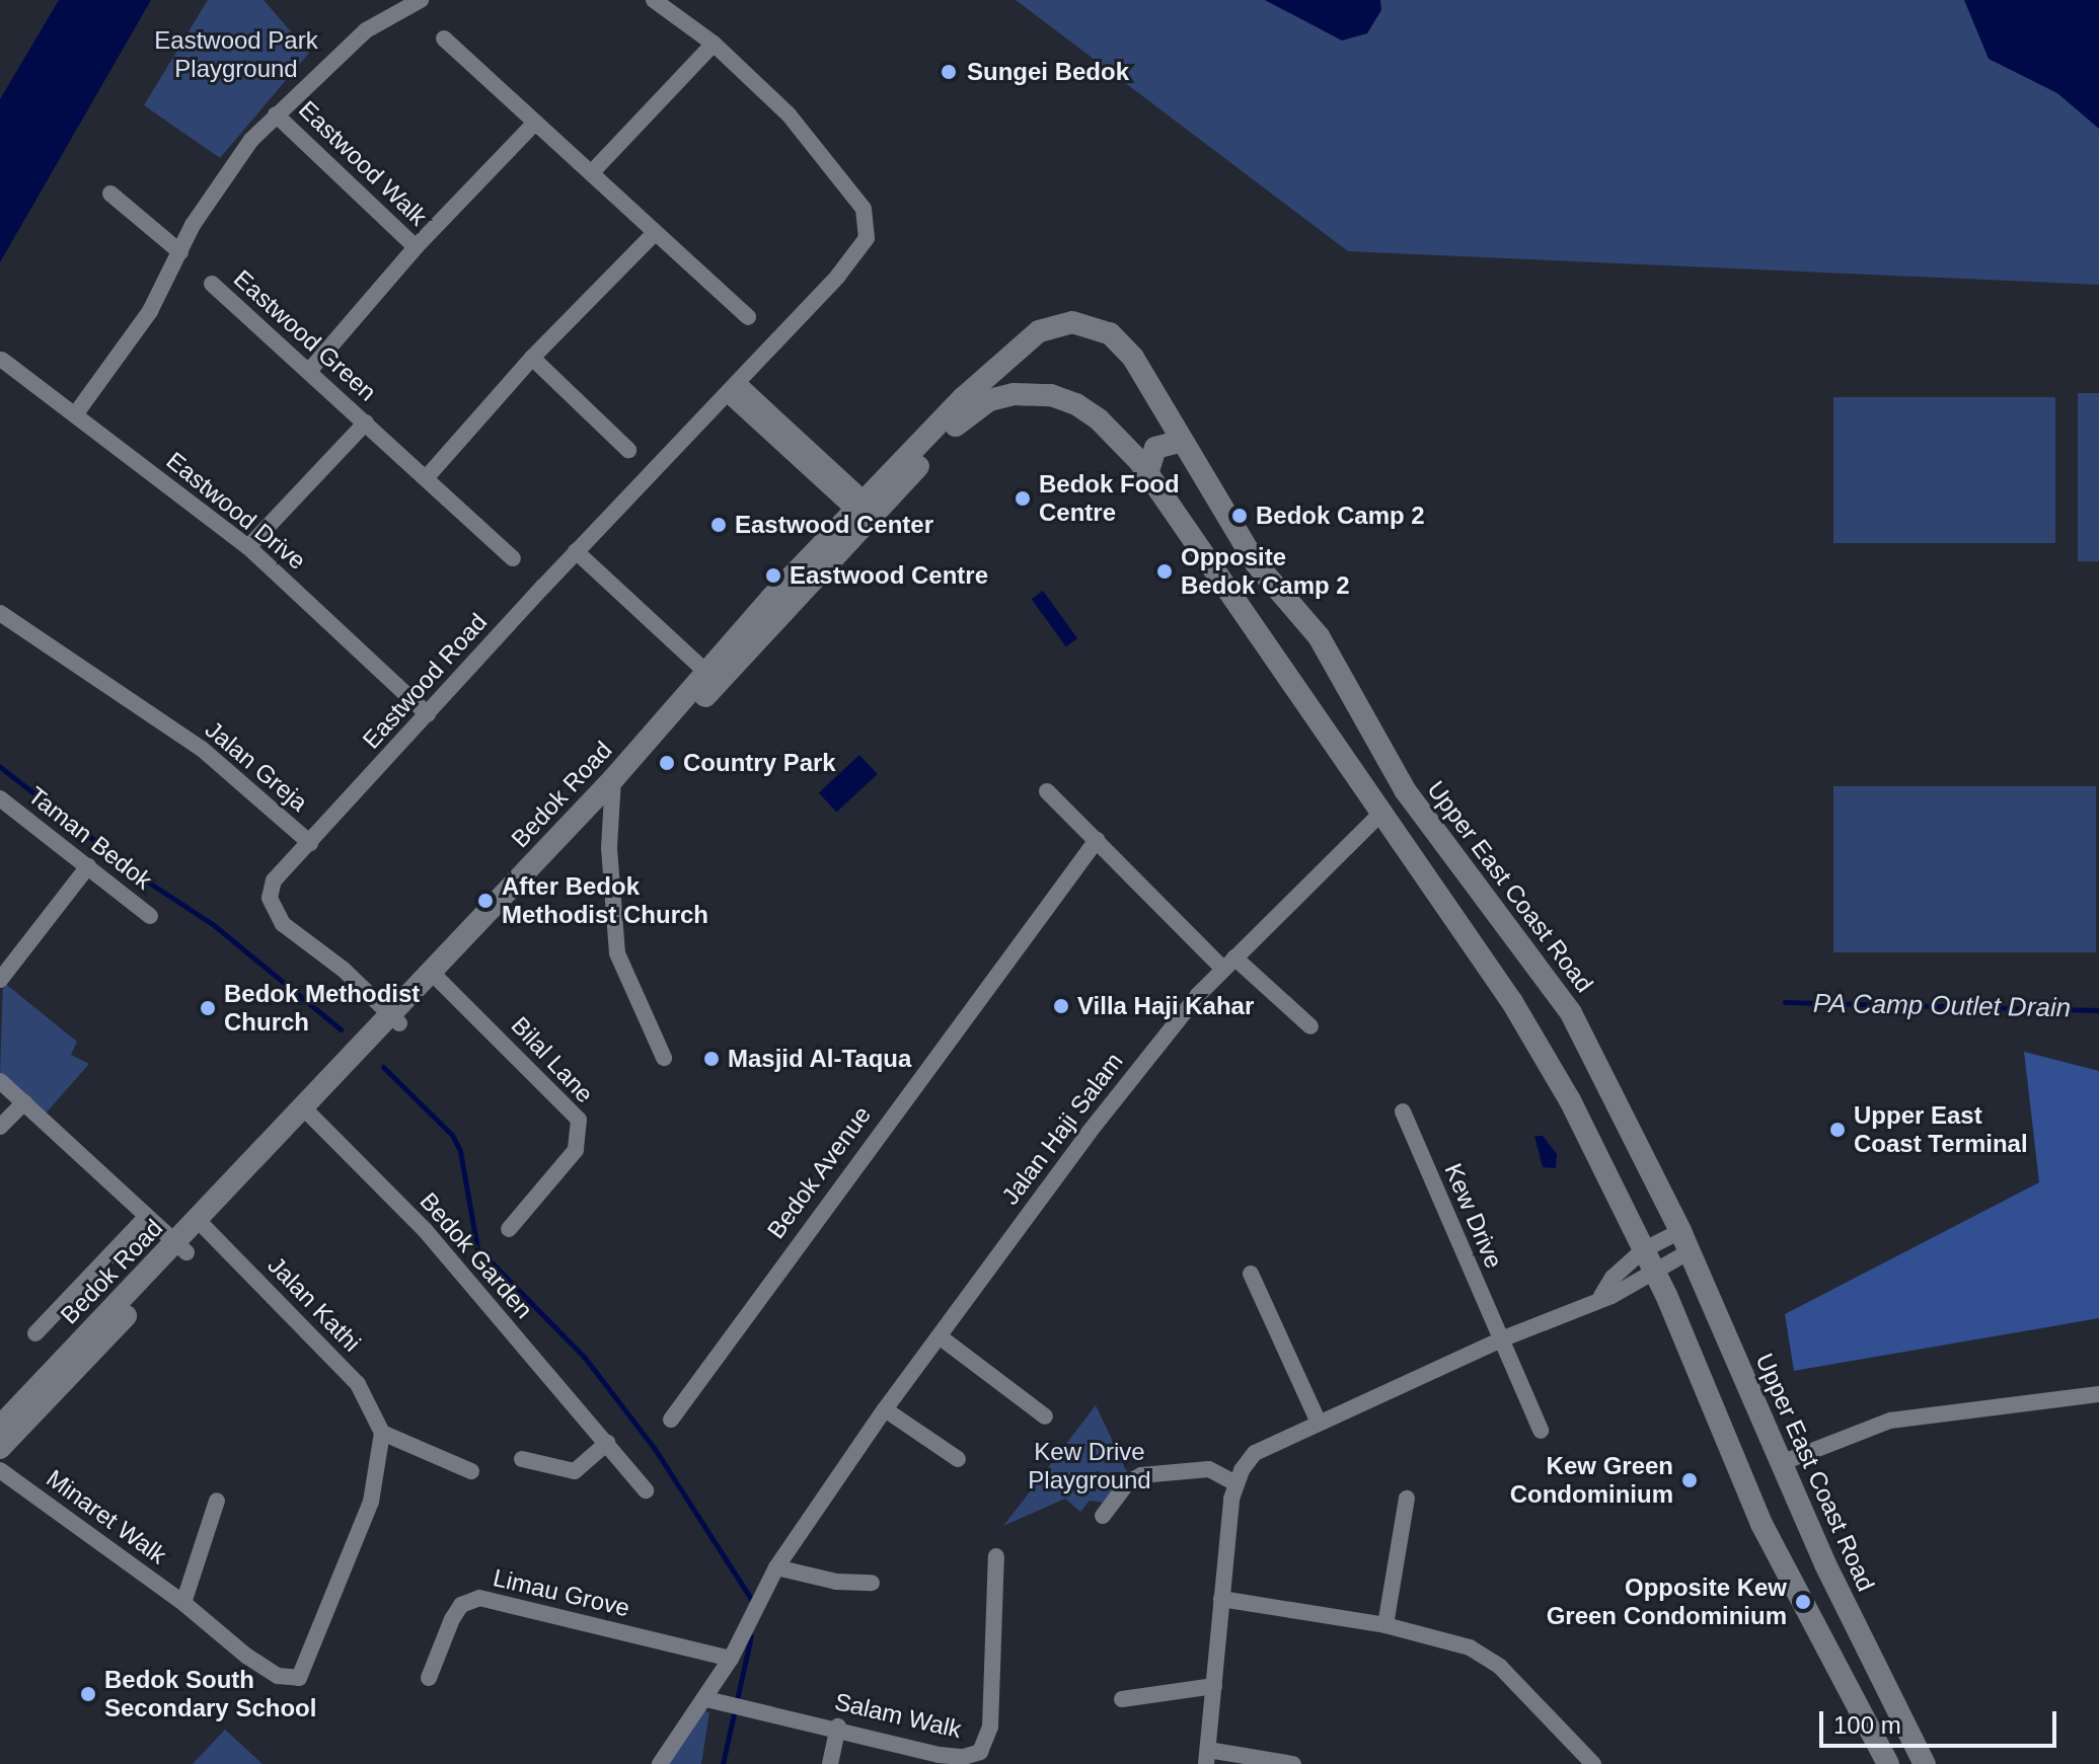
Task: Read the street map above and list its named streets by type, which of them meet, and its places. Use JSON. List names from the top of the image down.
{
  "streets": {
    "main road": ["Bedok Road", "Upper East Coast Road"],
    "street": [
      "Eastwood Walk",
      "Eastwood Green",
      "Eastwood Drive",
      "Eastwood Road",
      "Jalan Greja",
      "Taman Bedok",
      "Bilal Lane",
      "Jalan Haji Salam",
      "Bedok Avenue",
      "Kew Drive",
      "Bedok Garden",
      "Jalan Kathi",
      "Minaret Walk",
      "Limau Grove",
      "Salam Walk"
    ]
  },
  "crossings": [
    ["Eastwood Walk", "Eastwood Green"],
    ["Eastwood Green", "Eastwood Drive"],
    ["Eastwood Drive", "Eastwood Road"],
    ["Eastwood Road", "Jalan Greja"],
    ["Jalan Greja", "Bedok Road"],
    ["Bedok Road", "Upper East Coast Road"],
    ["Bedok Road", "Bilal Lane"],
    ["Bedok Road", "Bedok Garden"],
    ["Bedok Road", "Jalan Kathi"],
    ["Jalan Haji Salam", "Limau Grove"],
    ["Jalan Haji Salam", "Salam Walk"],
    ["Jalan Kathi", "Minaret Walk"]
  ],
  "water": ["PA Camp Outlet Drain"],
  "parks": ["Eastwood Park Playground", "Kew Drive Playground"],
  "places": [
    "Sungei Bedok",
    "Bedok Food Centre",
    "Bedok Camp 2",
    "Eastwood Center",
    "Opposite Bedok Camp 2",
    "Eastwood Centre",
    "Country Park",
    "After Bedok Methodist Church",
    "Villa Haji Kahar",
    "Bedok Methodist Church",
    "Masjid Al-Taqua",
    "Upper East Coast Terminal",
    "Kew Green Condominium",
    "Opposite Kew Green Condominium",
    "Bedok South Secondary School"
  ],
  "scale_bar": "100 m"
}
